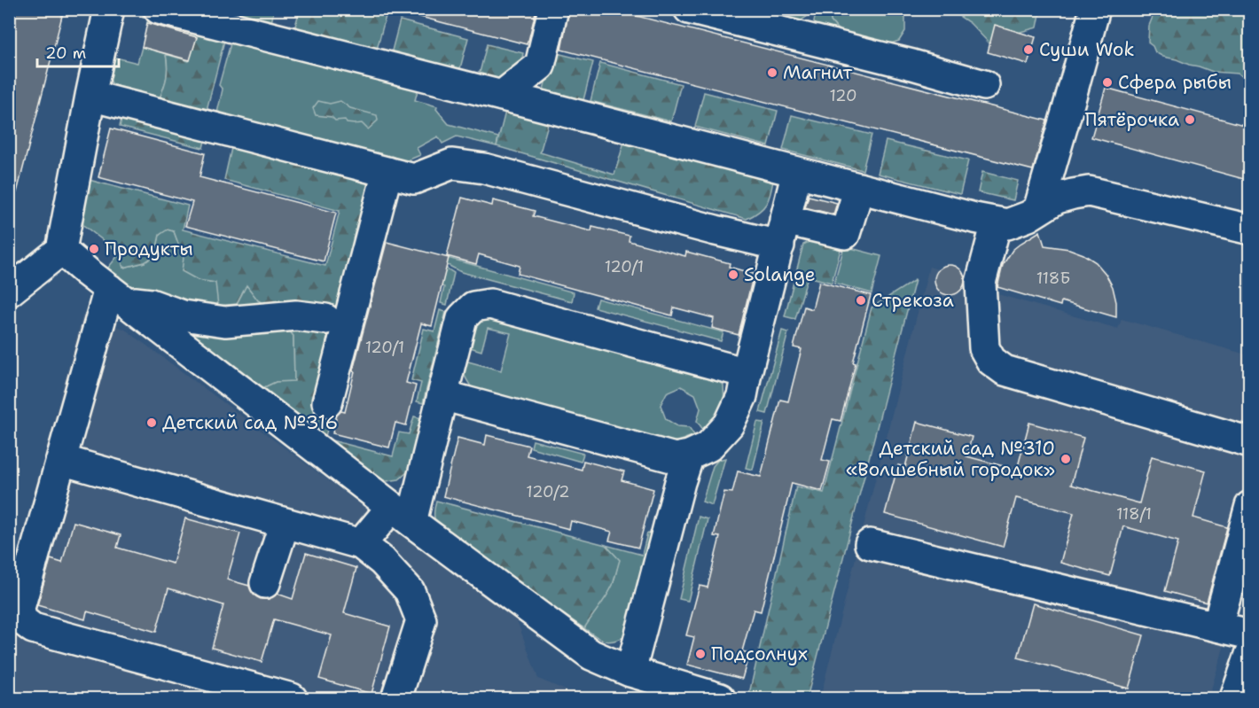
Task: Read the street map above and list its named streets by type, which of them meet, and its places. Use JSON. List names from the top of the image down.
{
  "places": [
    "Суши Wok",
    "Магнит",
    "Сфера рыбы",
    "Пятёрочка",
    "Продукты",
    "Solange",
    "Стрекоза",
    "Детский сад №316",
    "Детский сад №310 «Волшебный городок»",
    "Подсолнух"
  ],
  "house_numbers": [
    "120",
    "120/1",
    "118Б",
    "120/1",
    "120/2",
    "118/1"
  ],
  "scale_bar": "20 m"
}
